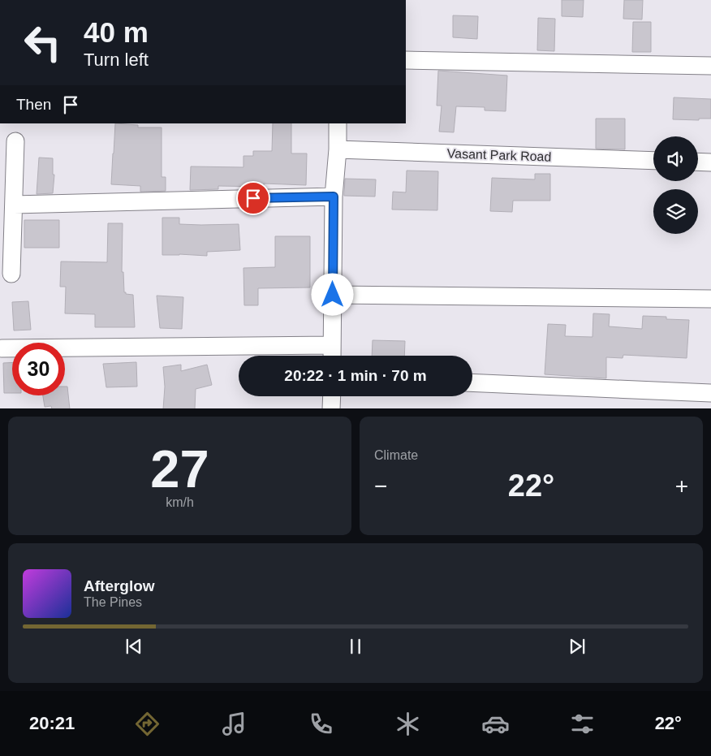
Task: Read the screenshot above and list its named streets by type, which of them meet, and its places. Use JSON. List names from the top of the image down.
{
  "streets": {
    "street": ["Vasant Park Road"]
  },
  "page": {
    "turn": ["40 m", "Turn left"],
    "then": "Then",
    "limit": "30",
    "trip": "20:22 · 1 min · 70 m",
    "tile": [
      ["27", "km/h"],
      "Climate"
    ],
    "heat": ["−", "22°", "+"],
    "song": ["Afterglow", "The Pines"],
    "tabs": ["20:21", "22°"]
  }
}
